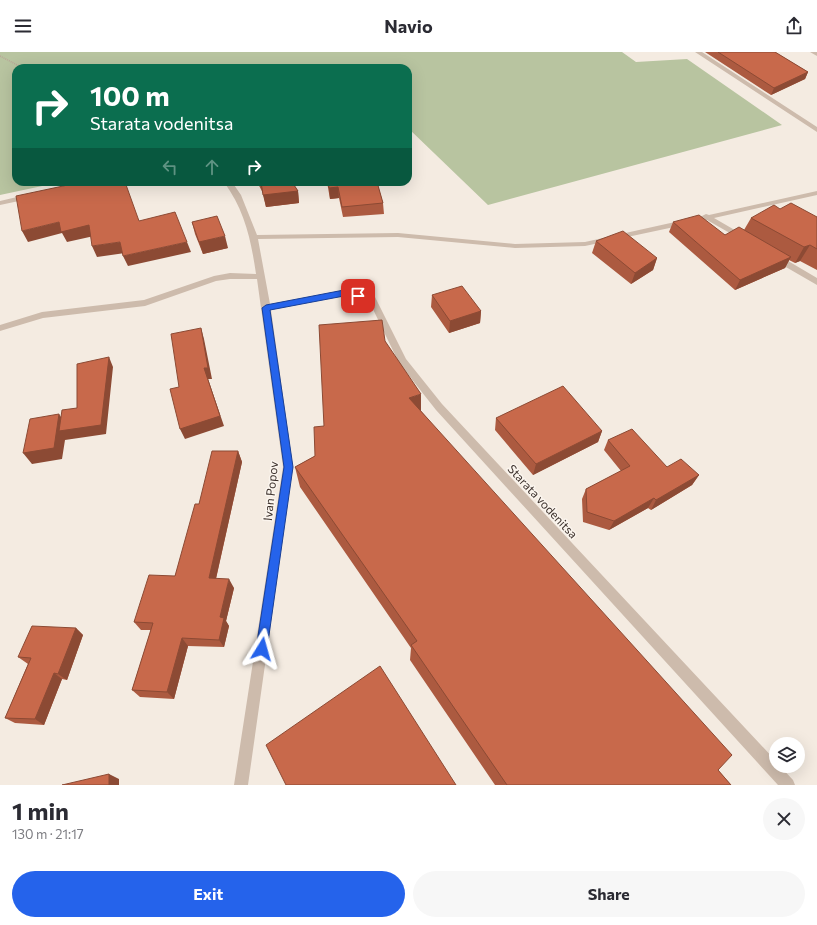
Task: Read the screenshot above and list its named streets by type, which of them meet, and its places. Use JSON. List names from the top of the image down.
{
  "streets": {
    "street": ["Ivan Popov", "Starata vodenitsa"]
  },
  "crossings": [
    ["Ivan Popov", "Starata vodenitsa"]
  ],
  "page": {
    "header": "Navio",
    "turn": ["100 m", "Starata vodenitsa"],
    "heading": ["1 min", "130 m · 21:17"],
    "buttons": ["Exit", "Share"]
  }
}
